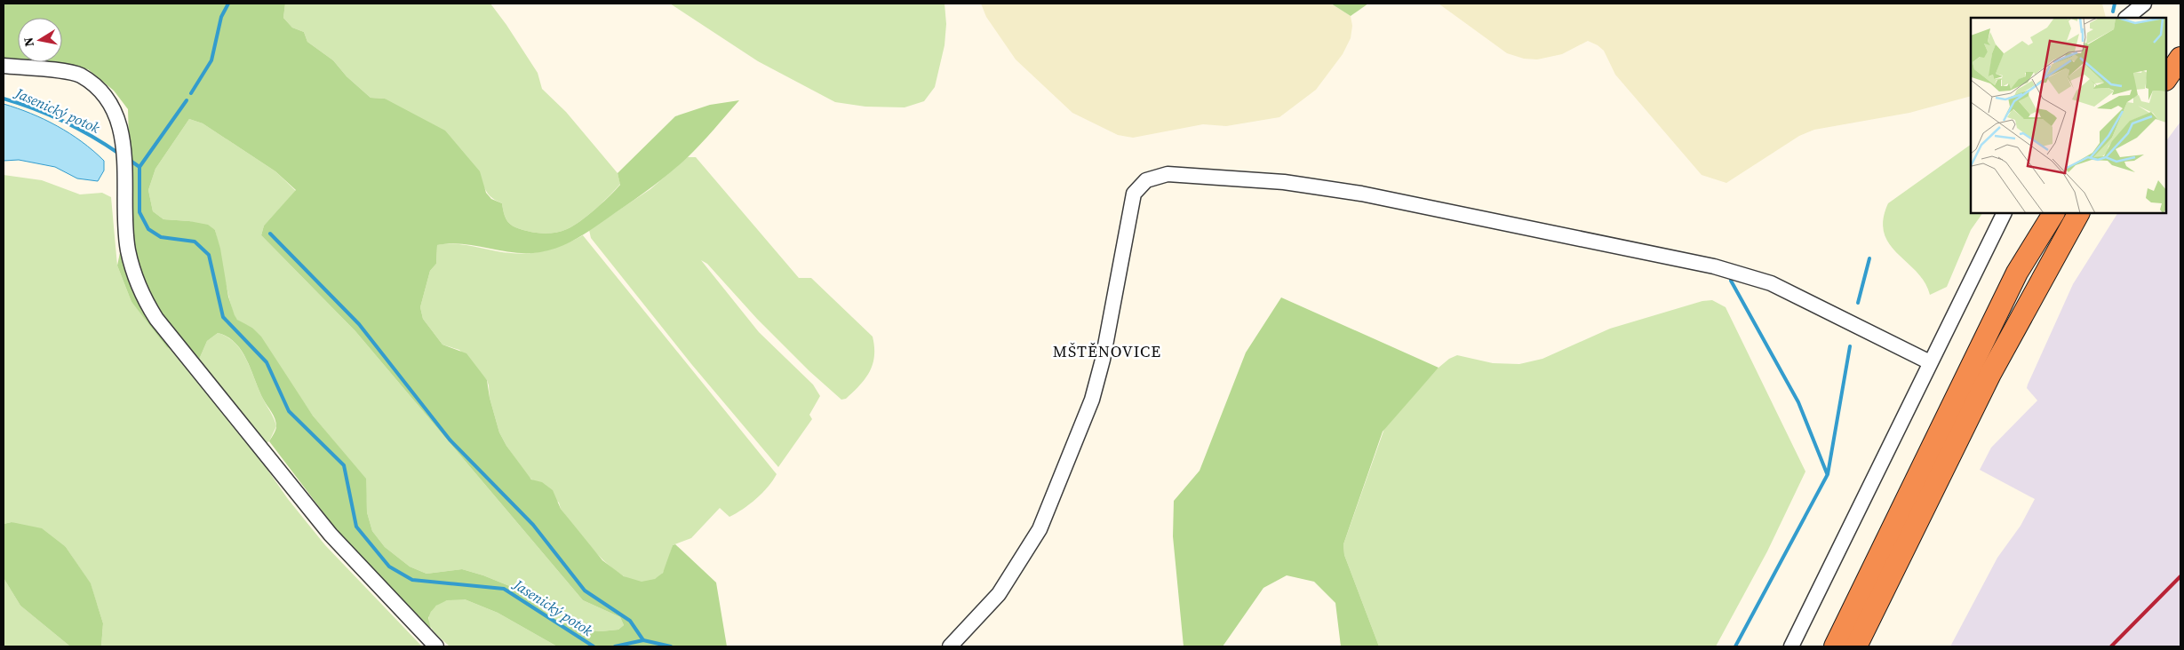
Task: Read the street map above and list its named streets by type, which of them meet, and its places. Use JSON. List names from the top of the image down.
{
  "districts": ["MŠTĚNOVICE"],
  "water": ["Jasenický potok"],
  "north": "left"
}
